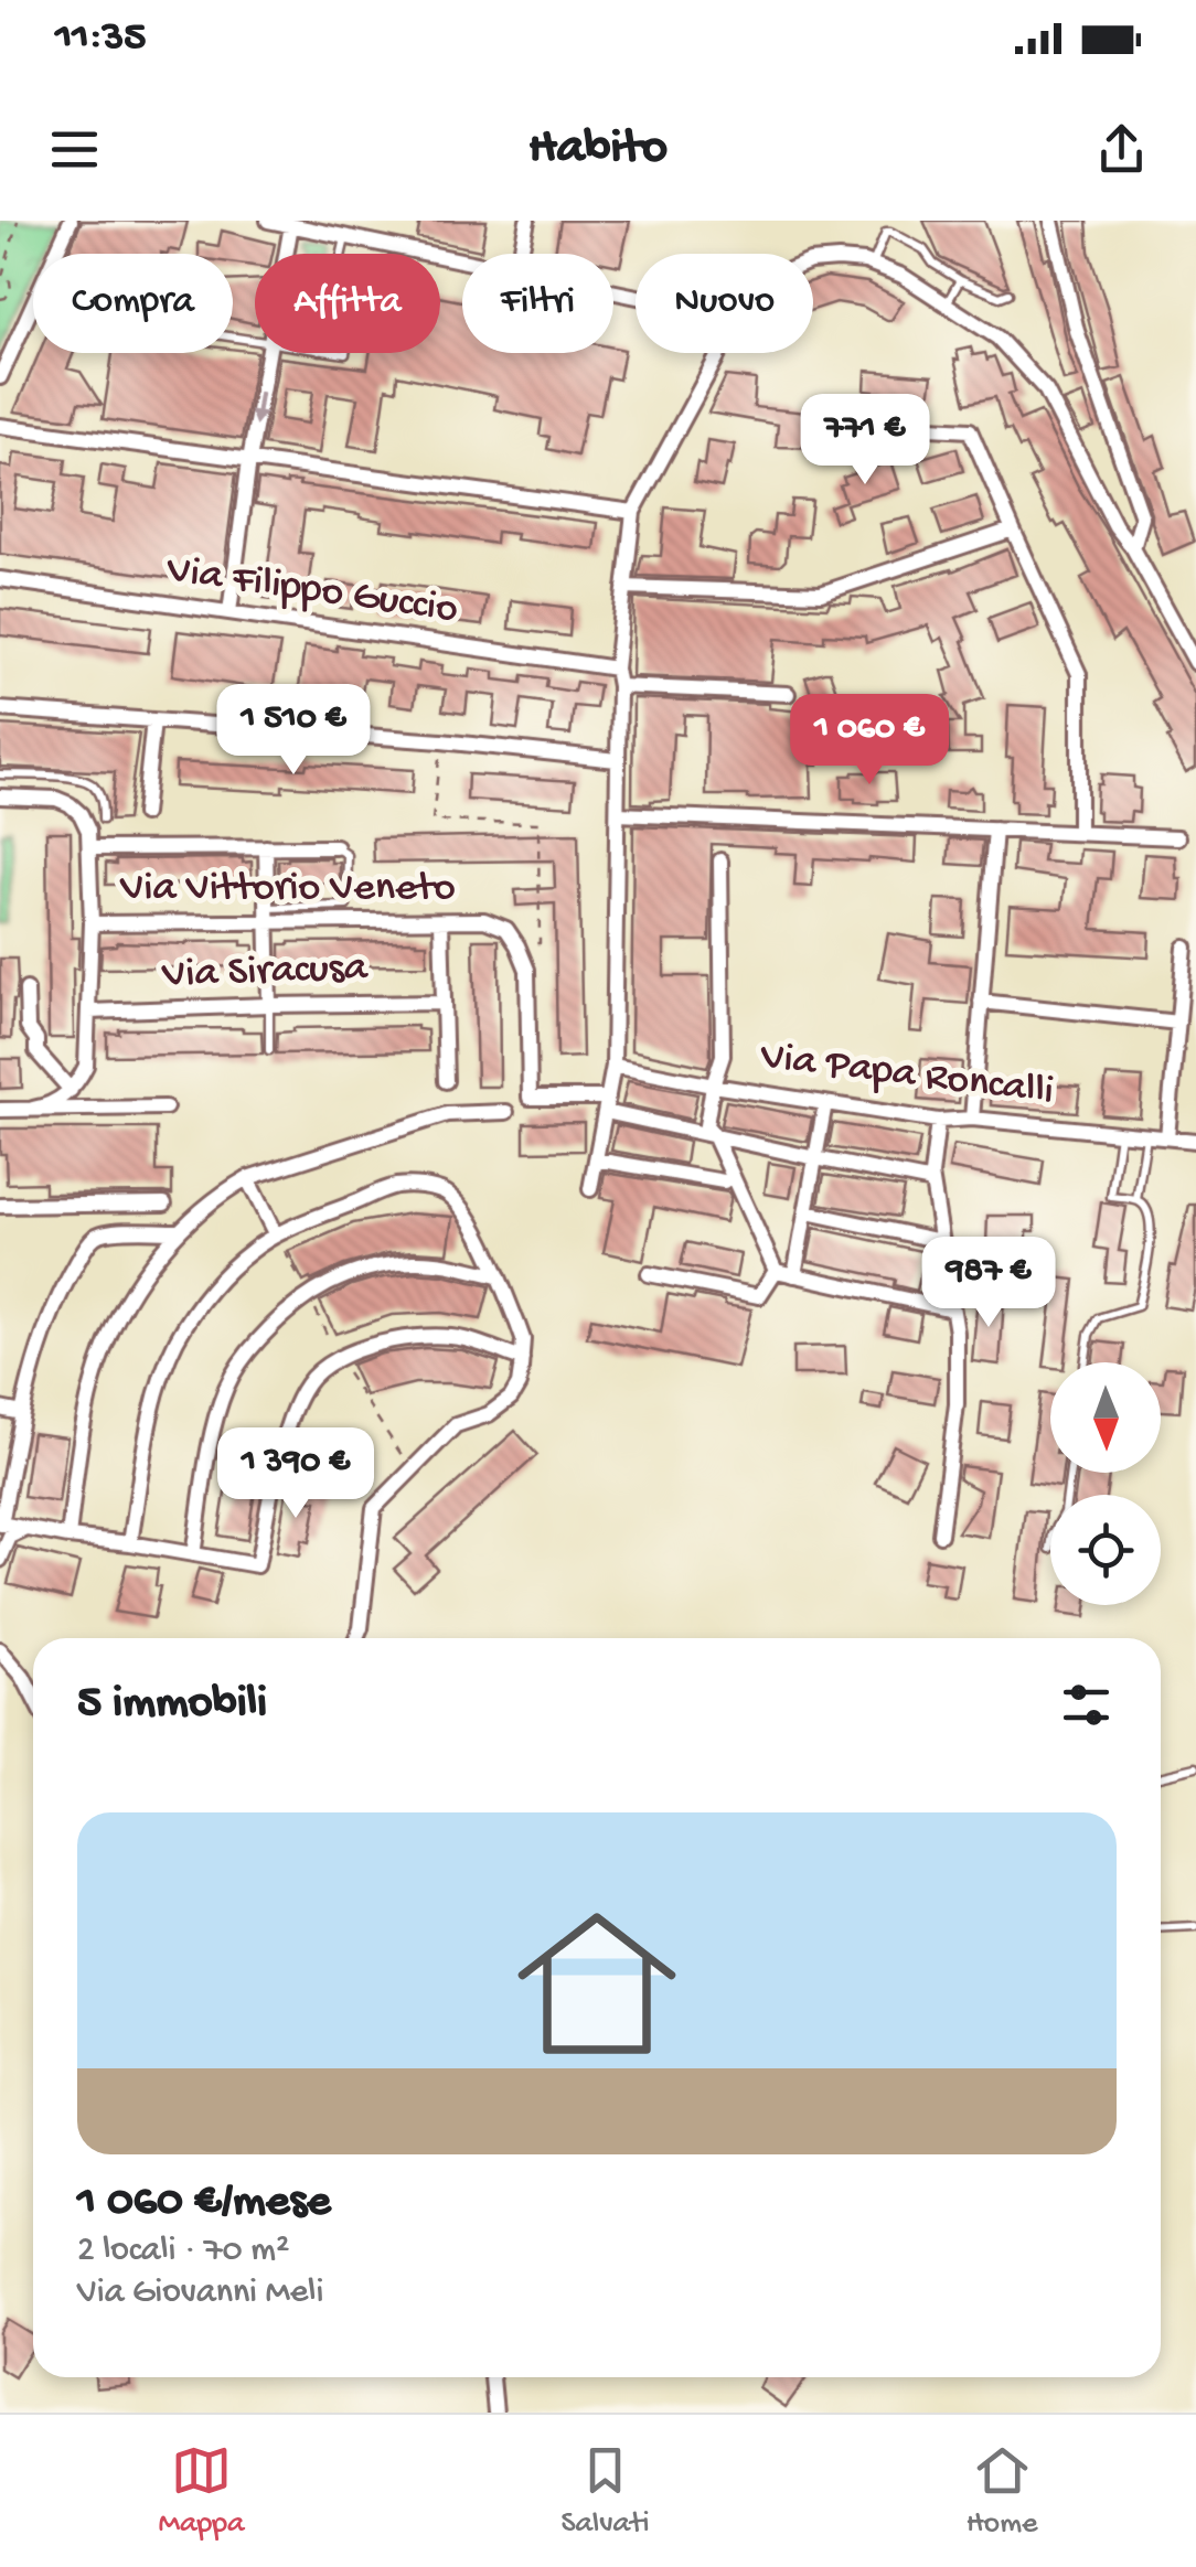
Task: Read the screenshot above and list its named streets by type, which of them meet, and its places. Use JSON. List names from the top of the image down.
{
  "streets": {
    "street": [
      "Via Filippo Guccio",
      "Via Vittorio Veneto",
      "Via Siracusa",
      "Via Papa Roncalli"
    ]
  },
  "north": "bottom",
  "page": {
    "status": "11:35",
    "header": "Habito",
    "chip": [
      "Compra",
      "Affitta",
      "Filtri",
      "Nuovo"
    ],
    "price": [
      "771 €",
      "1 510 €",
      "1 060 €",
      "987 €",
      "1 390 €"
    ],
    "heading": "5 immobili",
    "list": [
      {
        "name": "1 060 €/mese",
        "note": "2 locali · 70 m² · Via Giovanni Meli"
      }
    ],
    "tabs": ["Mappa", "Salvati", "Home"]
  }
}
